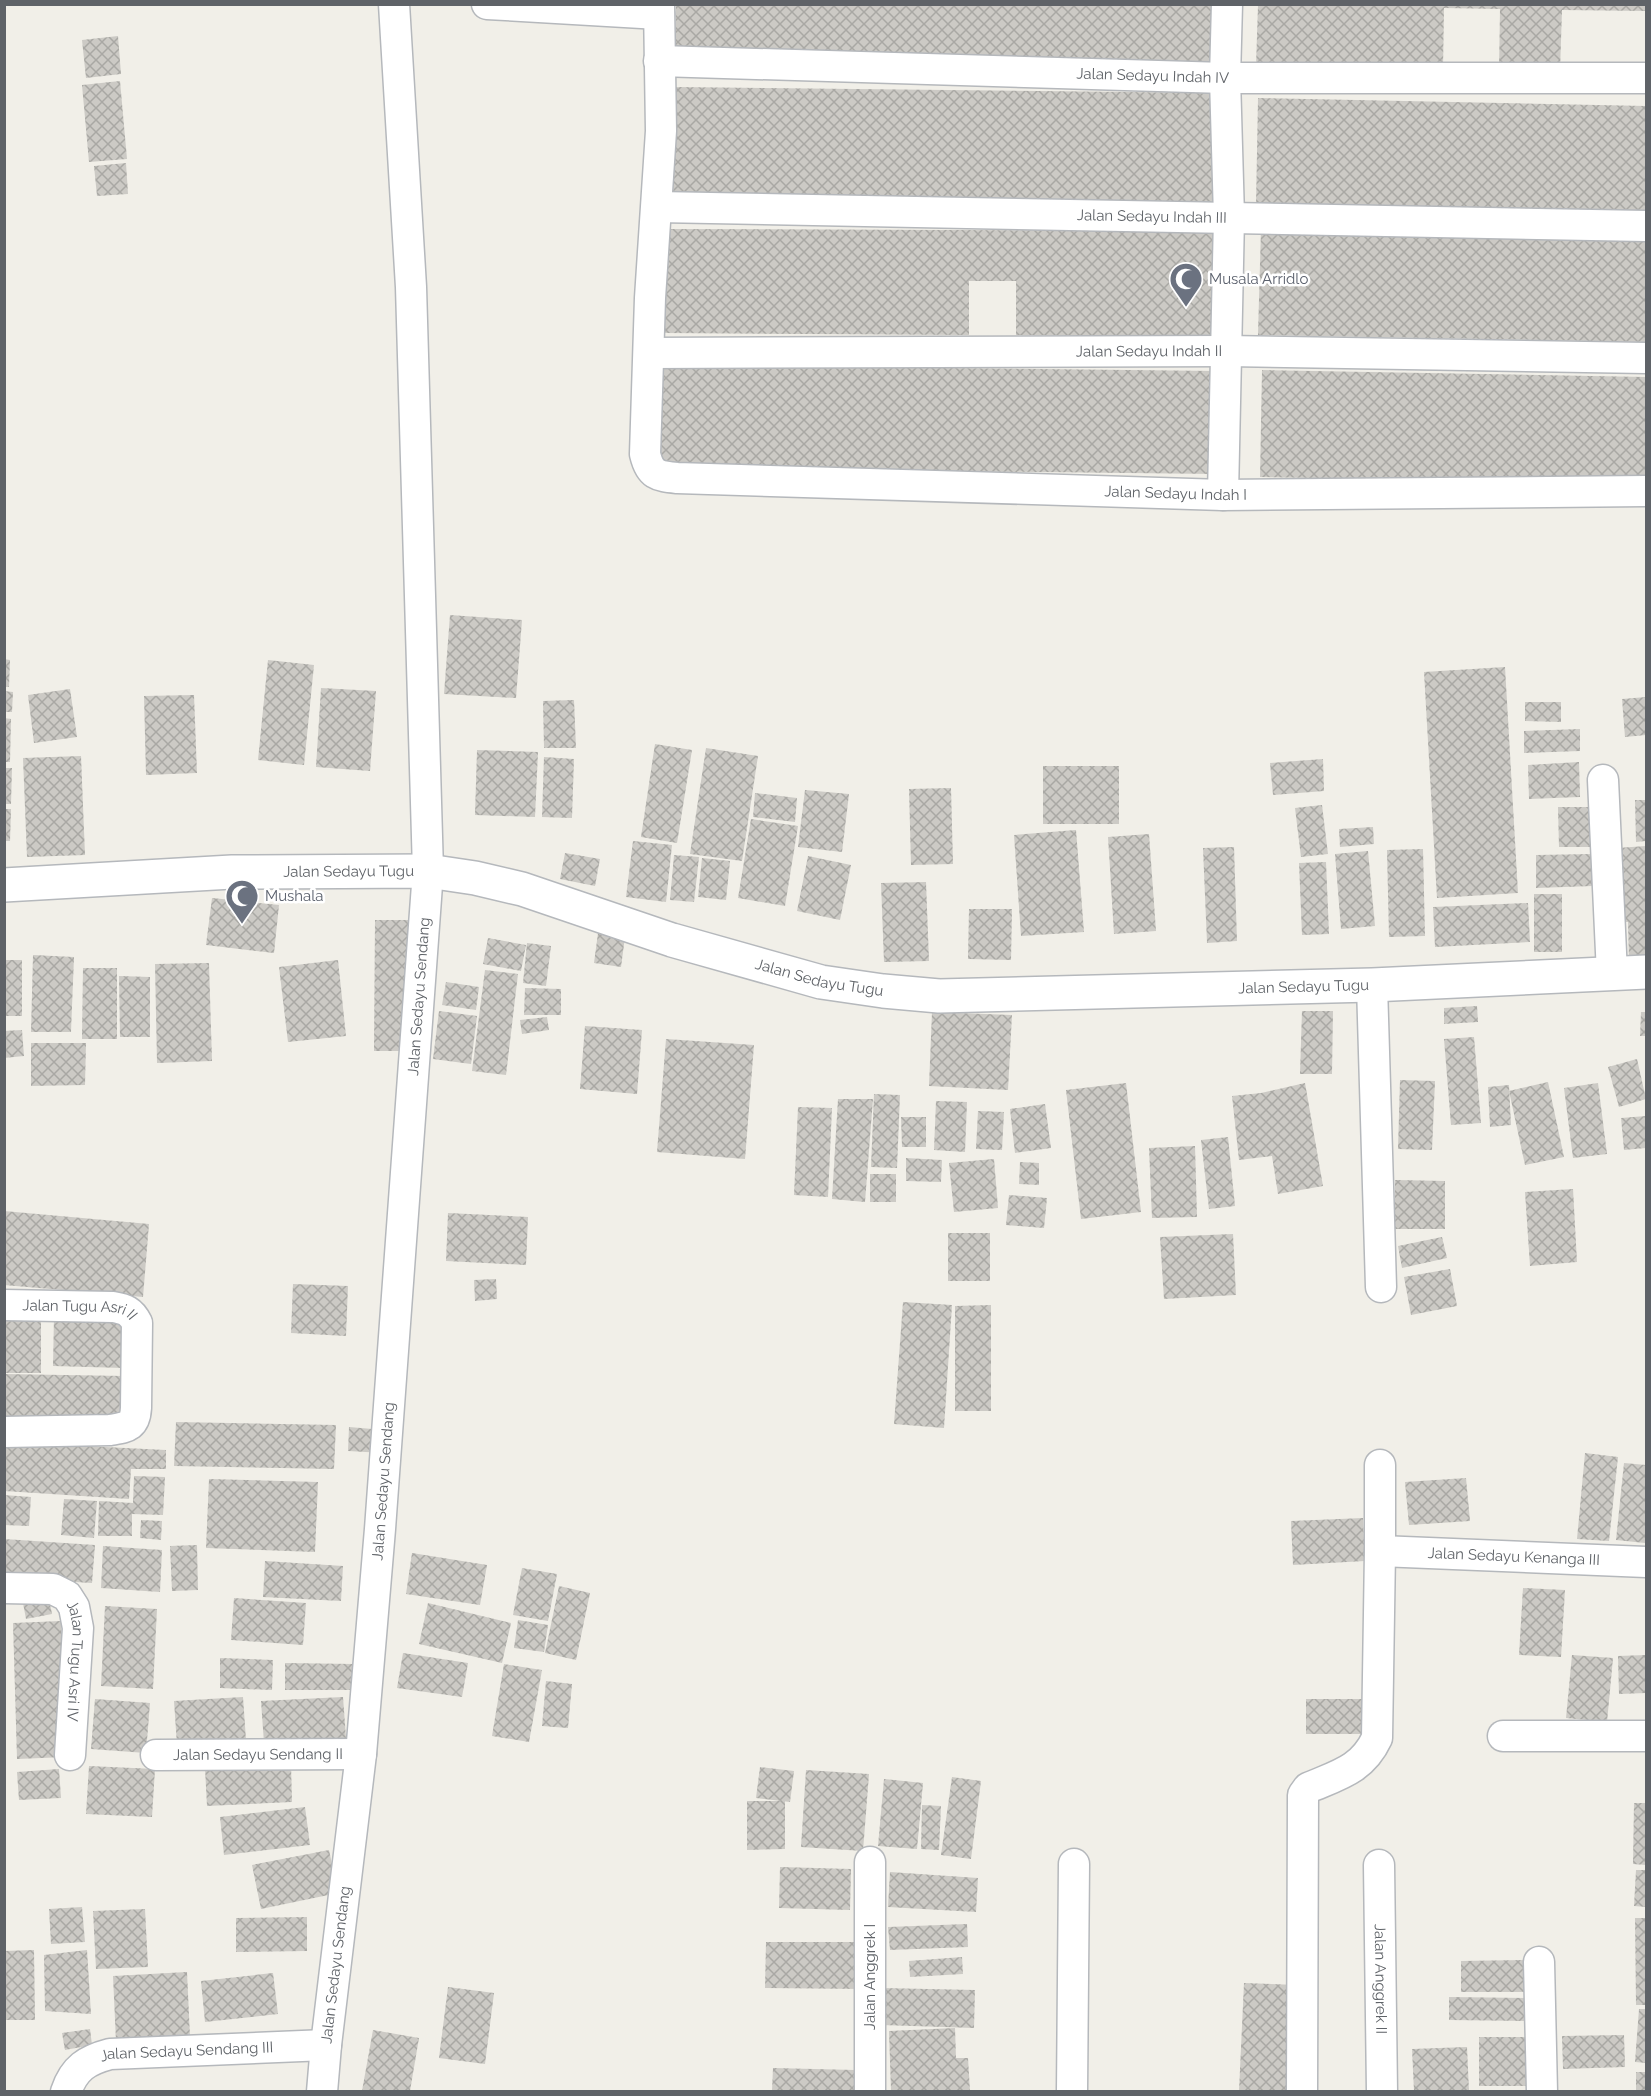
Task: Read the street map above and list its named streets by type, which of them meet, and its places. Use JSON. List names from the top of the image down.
{
  "streets": {
    "street": [
      "Jalan Sedayu Indah IV",
      "Jalan Sedayu Indah III",
      "Jalan Sedayu Indah II",
      "Jalan Sedayu Indah I",
      "Jalan Sedayu Tugu",
      "Jalan Sedayu Sendang",
      "Jalan Tugu Asri II",
      "Jalan Sedayu Kenanga III",
      "Jalan Tugu Asri IV",
      "Jalan Sedayu Sendang II",
      "Jalan Anggrek I",
      "Jalan Anggrek II",
      "Jalan Sedayu Sendang III"
    ]
  },
  "crossings": [
    ["Jalan Sedayu Indah IV", "Jalan Sedayu Indah I"],
    ["Jalan Sedayu Indah III", "Jalan Sedayu Indah I"],
    ["Jalan Sedayu Indah II", "Jalan Sedayu Indah I"],
    ["Jalan Sedayu Tugu", "Jalan Sedayu Sendang"],
    ["Jalan Sedayu Sendang", "Jalan Sedayu Sendang II"],
    ["Jalan Sedayu Sendang", "Jalan Sedayu Sendang III"]
  ],
  "places": {
    "mosque": ["Musala Arridlo", "Mushala"]
  }
}
